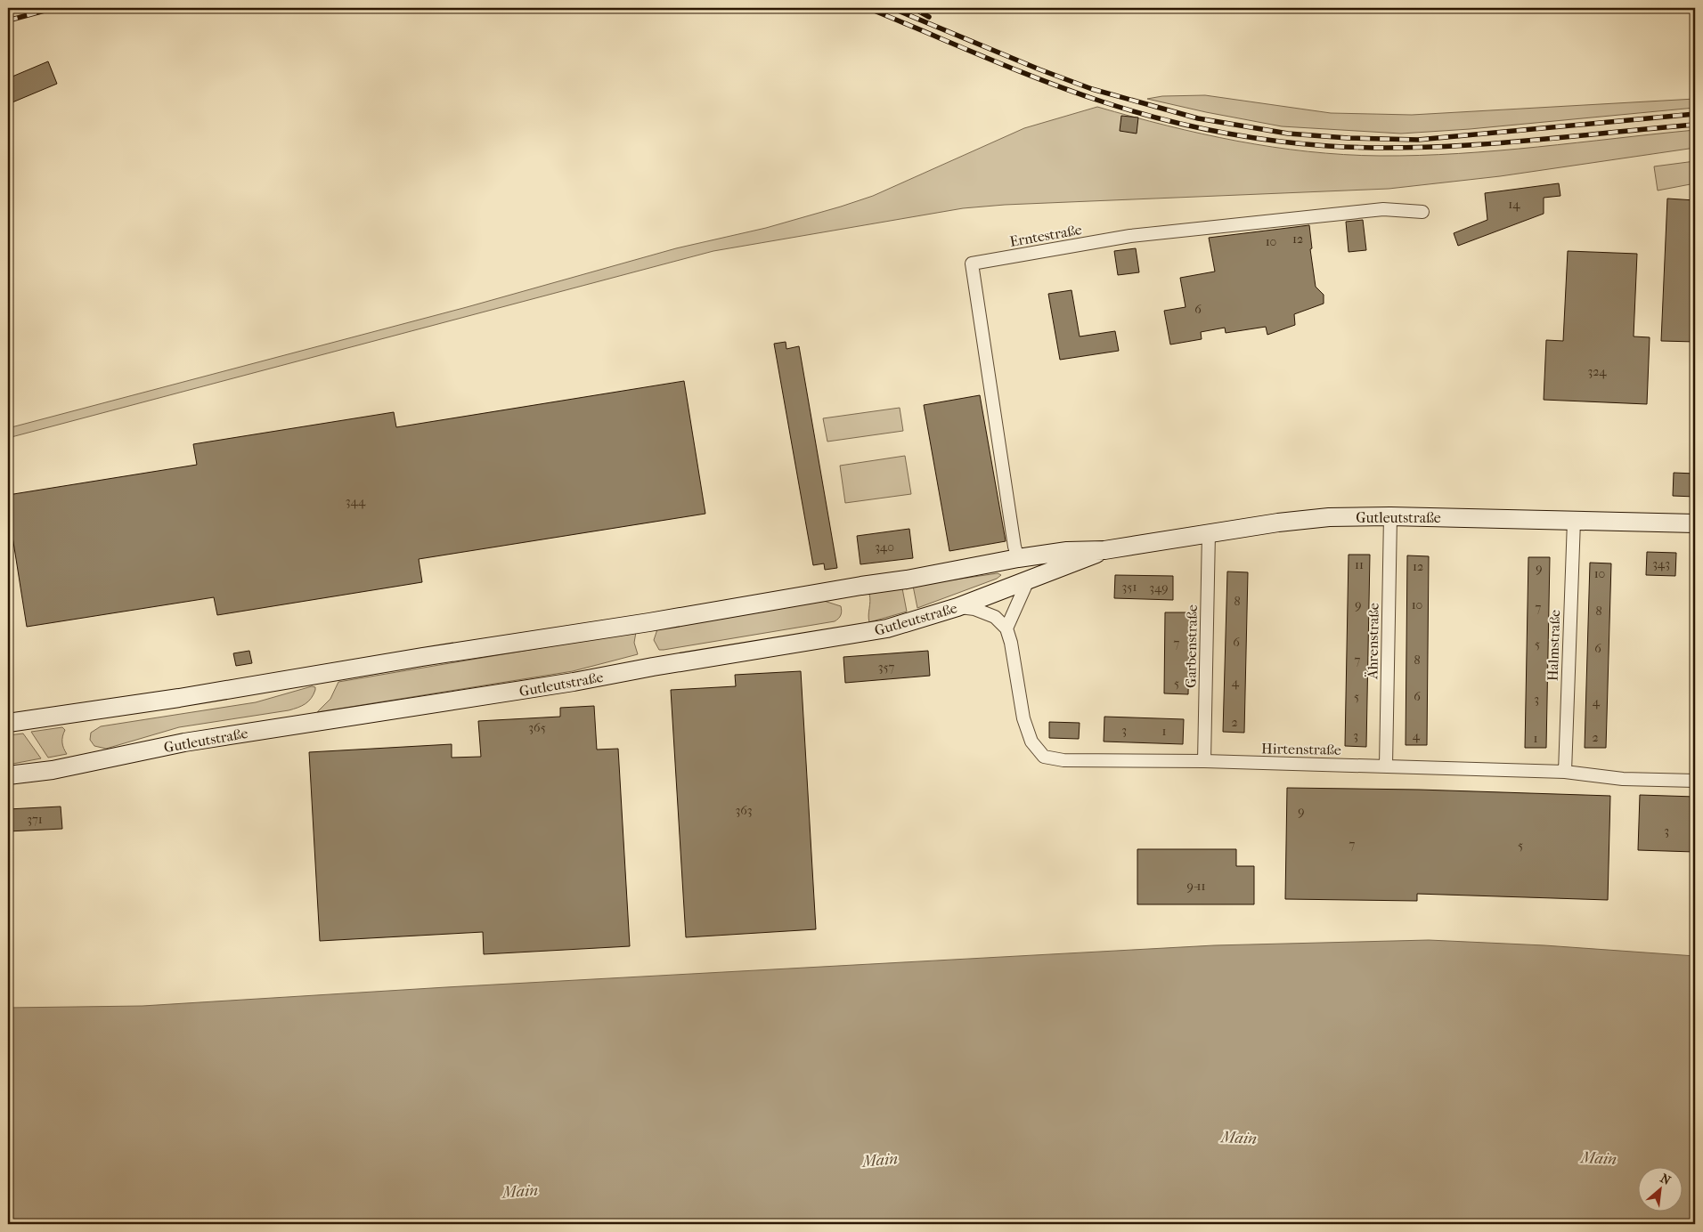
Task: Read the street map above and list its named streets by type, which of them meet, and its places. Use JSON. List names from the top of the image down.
{
  "streets": {
    "main road": ["Gutleutstraße"],
    "street": [
      "Erntestraße",
      "Ährenstraße",
      "Halmstraße",
      "Garbenstraße",
      "Hirtenstraße"
    ]
  },
  "crossings": [
    ["Erntestraße", "Gutleutstraße"],
    ["Gutleutstraße", "Ährenstraße"],
    ["Gutleutstraße", "Halmstraße"],
    ["Gutleutstraße", "Garbenstraße"],
    ["Ährenstraße", "Hirtenstraße"],
    ["Halmstraße", "Hirtenstraße"],
    ["Garbenstraße", "Hirtenstraße"]
  ],
  "water": ["Main"],
  "house_numbers": [
    "14",
    "12",
    "10",
    "6",
    "324",
    "344",
    "340",
    "343",
    "11",
    "12",
    "9",
    "10",
    "351",
    "349",
    "8",
    "9",
    "10",
    "7",
    "8",
    "6",
    "7",
    "5",
    "6",
    "7",
    "8",
    "357",
    "4",
    "5",
    "5",
    "6",
    "3",
    "4",
    "2",
    "365",
    "3",
    "1",
    "3",
    "4",
    "2",
    "1",
    "363",
    "9",
    "371",
    "3",
    "7",
    "5",
    "9-11"
  ],
  "north": "top right"
}
